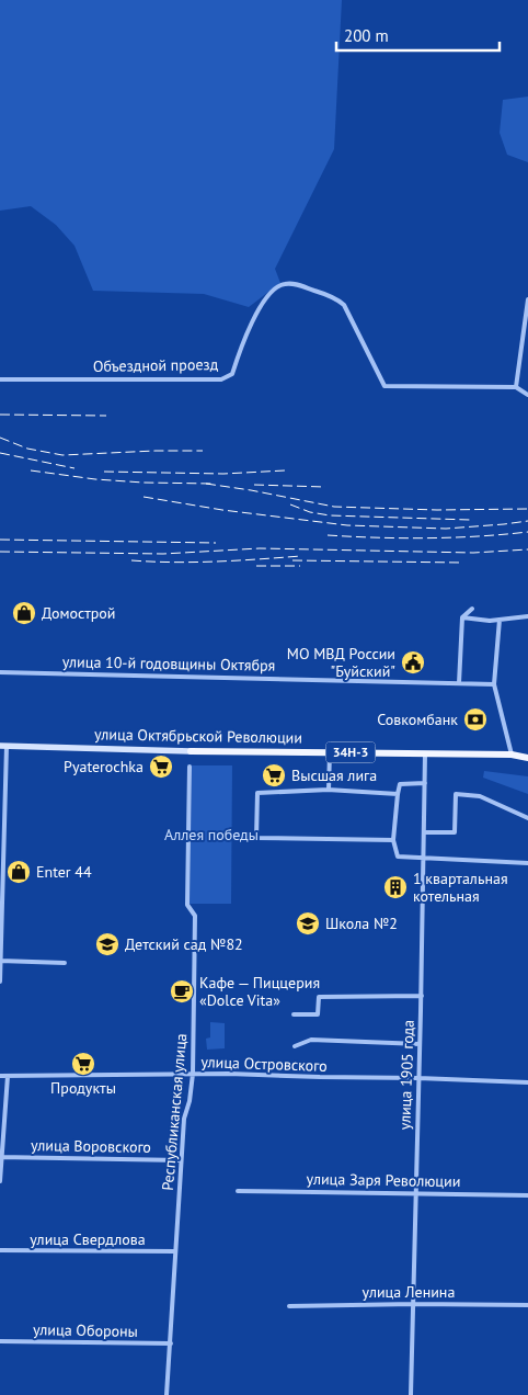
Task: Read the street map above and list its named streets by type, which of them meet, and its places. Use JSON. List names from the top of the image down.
{
  "streets": {
    "main road": ["улица Октябрьской Революции", "34Н-3"],
    "street": [
      "Объездной проезд",
      "улица 10-й годовщины Октября",
      "улица Островского",
      "улица 1905 года",
      "Республиканская улица",
      "улица Воровского",
      "улица Заря Революции",
      "улица Свердлова",
      "улица Ленина",
      "улица Обороны"
    ]
  },
  "crossings": [
    ["улица Октябрьской Революции", "улица 1905 года"],
    ["улица Островского", "улица 1905 года"],
    ["улица Островского", "Республиканская улица"],
    ["улица 1905 года", "улица Заря Революции"],
    ["улица 1905 года", "улица Ленина"],
    ["Республиканская улица", "улица Воровского"],
    ["Республиканская улица", "улица Свердлова"],
    ["Республиканская улица", "улица Обороны"]
  ],
  "parks": ["Аллея победы"],
  "places": {
    "shop": ["Домострой", "Enter 44"],
    "public building": ["МО МВД России \"Буйский\""],
    "bank": ["Совкомбанк"],
    "supermarket": ["Pyaterochka", "Высшая лига", "Продукты"],
    "building": ["1 квартальная котельная"],
    "school or university": ["Школа №2", "Детский сад №82"],
    "cafe": ["Кафе — Пиццерия «Dolce Vita»"]
  },
  "scale_bar": "200 m"
}
